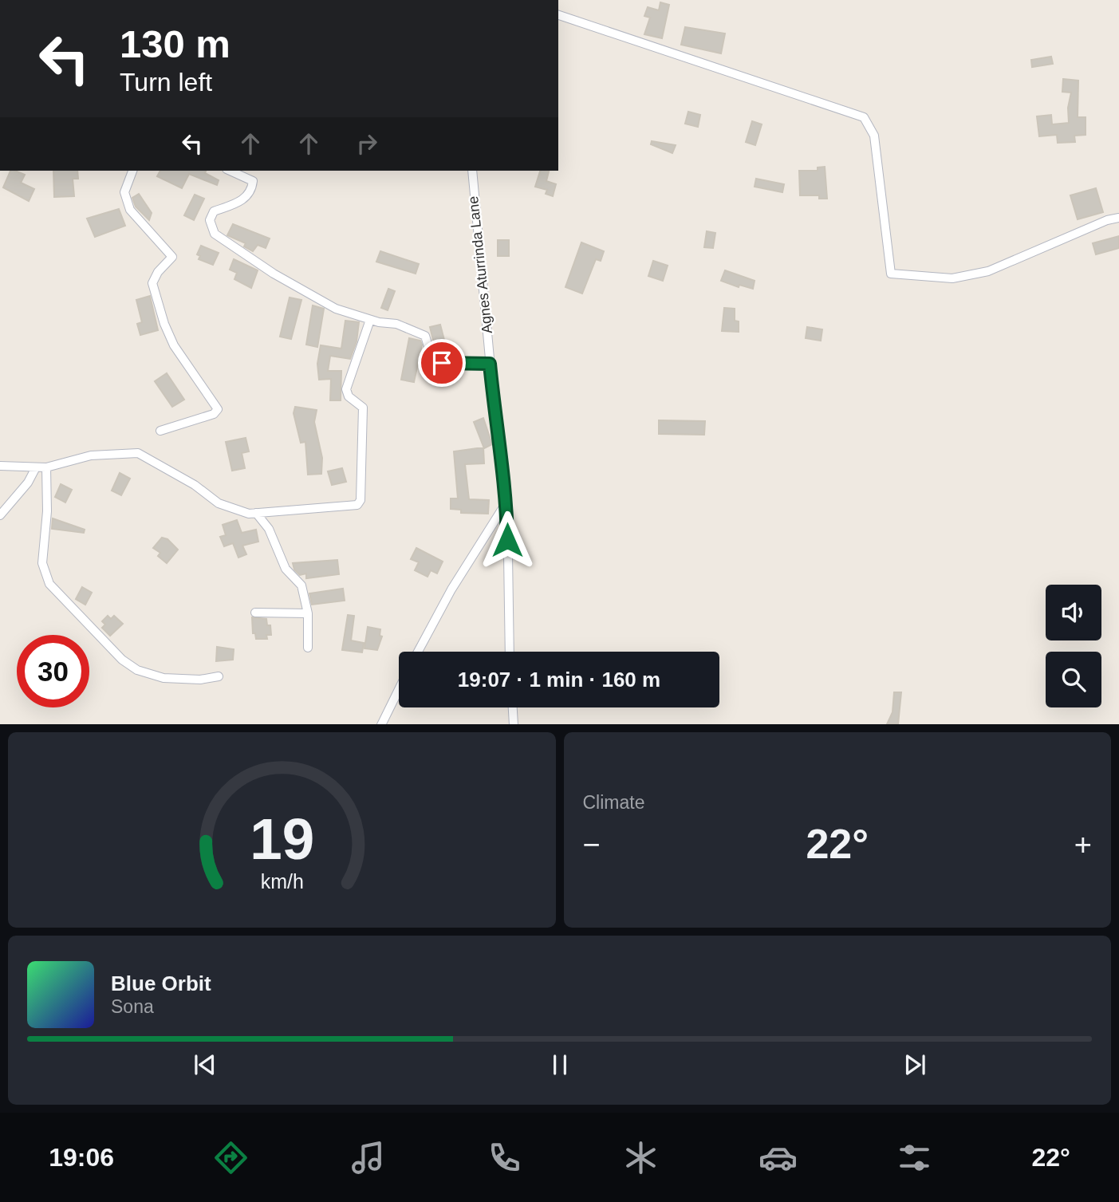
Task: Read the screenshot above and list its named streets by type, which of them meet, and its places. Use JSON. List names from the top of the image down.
{
  "streets": {
    "street": ["Agnes Aturrinda Lane"]
  },
  "page": {
    "turn": ["130 m", "Turn left"],
    "limit": "30",
    "trip": "19:07 · 1 min · 160 m",
    "tile": "Climate",
    "heat": ["−", "22°", "+"],
    "song": ["Blue Orbit", "Sona"],
    "tabs": ["19:06", "22°"],
    "gauge": ["19", "km/h"]
  }
}
